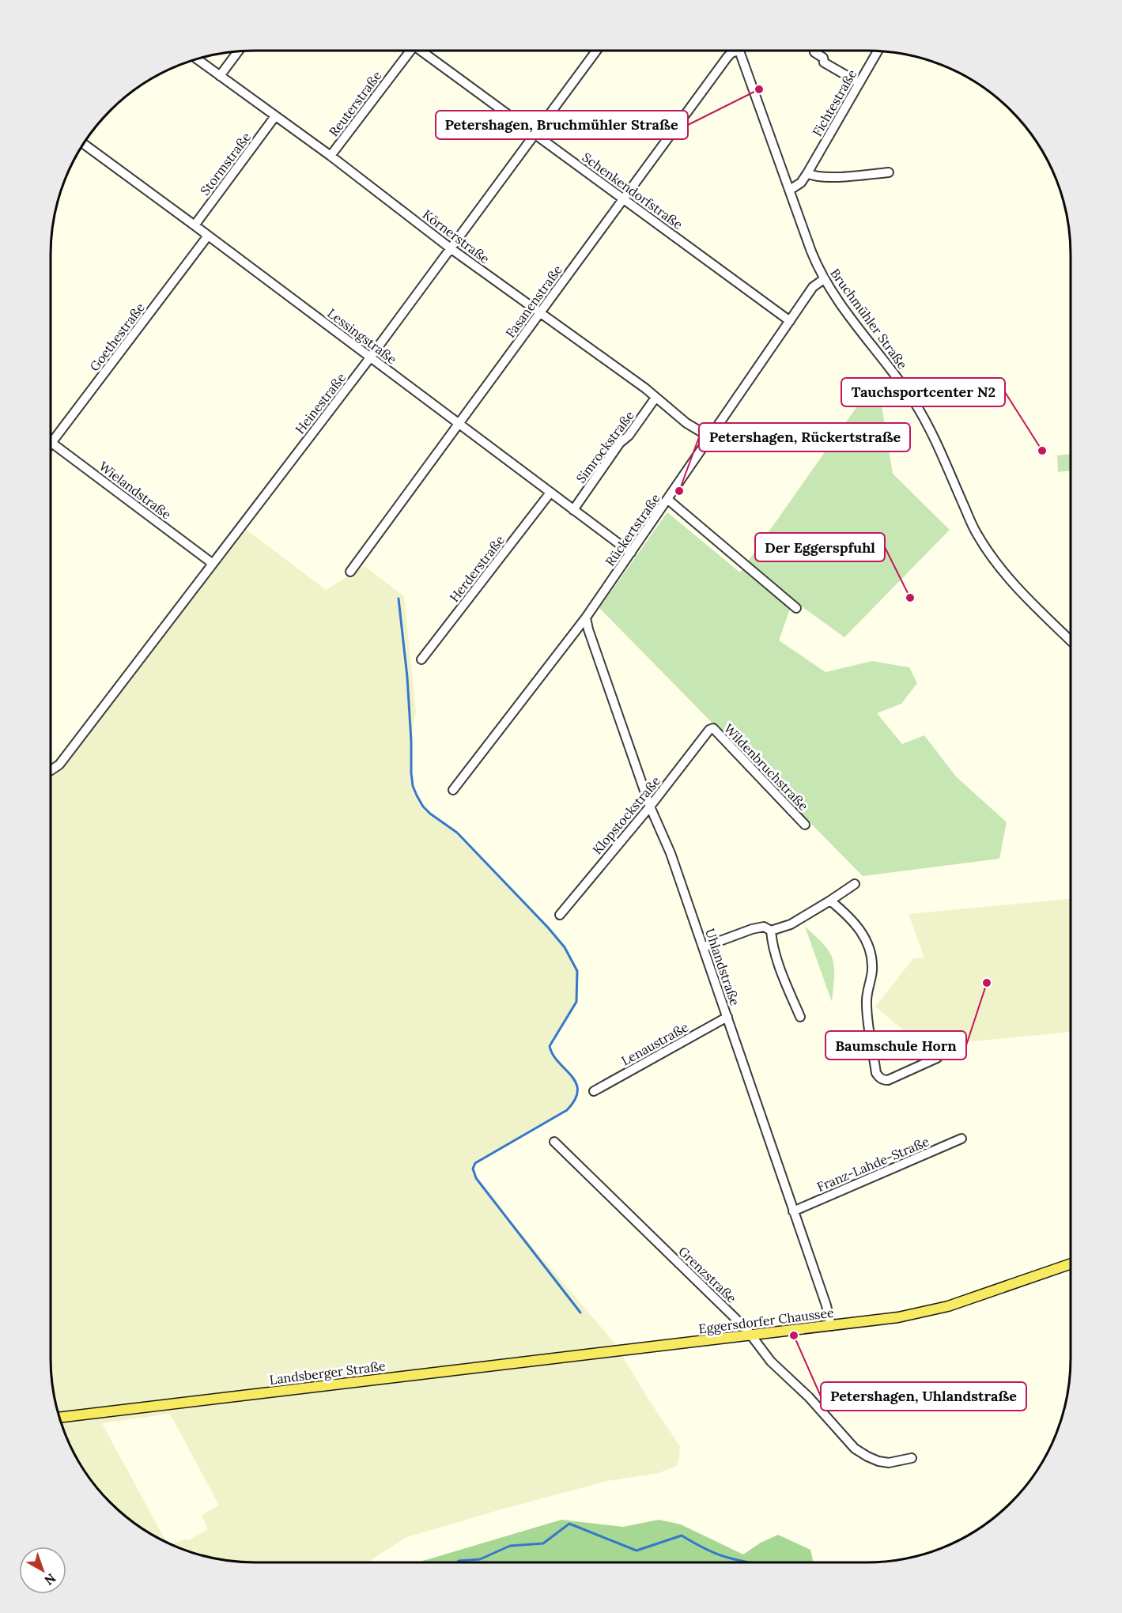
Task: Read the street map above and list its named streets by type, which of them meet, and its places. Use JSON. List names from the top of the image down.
{
  "streets": {
    "main road": ["Eggersdorfer Chaussee", "Landsberger Straße"],
    "street": [
      "Fichtestraße",
      "Reuterstraße",
      "Stormstraße",
      "Schenkendorfstraße",
      "Körnerstraße",
      "Fasanenstraße",
      "Bruchmühler Straße",
      "Lessingstraße",
      "Goethestraße",
      "Heinestraße",
      "Simrockstraße",
      "Wielandstraße",
      "Rückertstraße",
      "Herderstraße",
      "Wildenbruchstraße",
      "Klopstockstraße",
      "Uhlandstraße",
      "Lenaustraße",
      "Franz-Lahde-Straße",
      "Grenzstraße"
    ]
  },
  "crossings": [
    ["Fichtestraße", "Bruchmühler Straße"],
    ["Reuterstraße", "Körnerstraße"],
    ["Stormstraße", "Körnerstraße"],
    ["Stormstraße", "Lessingstraße"],
    ["Schenkendorfstraße", "Fasanenstraße"],
    ["Schenkendorfstraße", "Heinestraße"],
    ["Schenkendorfstraße", "Rückertstraße"],
    ["Körnerstraße", "Fasanenstraße"],
    ["Körnerstraße", "Heinestraße"],
    ["Körnerstraße", "Simrockstraße"],
    ["Körnerstraße", "Rückertstraße"],
    ["Fasanenstraße", "Lessingstraße"],
    ["Bruchmühler Straße", "Rückertstraße"],
    ["Lessingstraße", "Goethestraße"],
    ["Lessingstraße", "Heinestraße"],
    ["Lessingstraße", "Simrockstraße"],
    ["Lessingstraße", "Rückertstraße"],
    ["Lessingstraße", "Herderstraße"],
    ["Goethestraße", "Wielandstraße"],
    ["Heinestraße", "Wielandstraße"],
    ["Rückertstraße", "Uhlandstraße"],
    ["Wildenbruchstraße", "Klopstockstraße"],
    ["Klopstockstraße", "Uhlandstraße"],
    ["Uhlandstraße", "Lenaustraße"],
    ["Uhlandstraße", "Franz-Lahde-Straße"],
    ["Uhlandstraße", "Eggersdorfer Chaussee"],
    ["Grenzstraße", "Eggersdorfer Chaussee"],
    ["Eggersdorfer Chaussee", "Landsberger Straße"]
  ],
  "places": [
    "Petershagen, Bruchmühler Straße",
    "Tauchsportcenter N2",
    "Petershagen, Rückertstraße",
    "Der Eggerspfuhl",
    "Baumschule Horn",
    "Petershagen, Uhlandstraße"
  ],
  "north": "bottom right"
}
